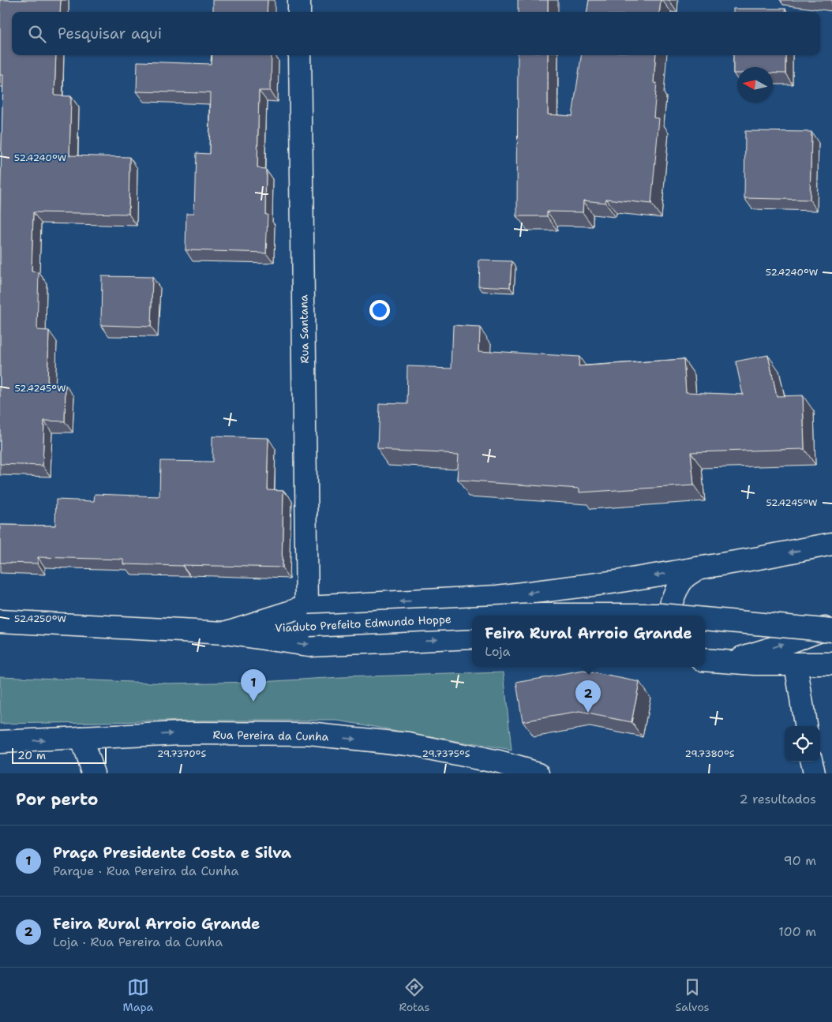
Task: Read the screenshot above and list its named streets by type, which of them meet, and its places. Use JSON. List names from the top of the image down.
{
  "streets": {
    "main road": ["Rua Santana", "Viaduto Prefeito Edmundo Hoppe", "Rua Pereira da Cunha"]
  },
  "crossings": [
    ["Rua Santana", "Viaduto Prefeito Edmundo Hoppe"]
  ],
  "scale_bar": "20 m",
  "north": "left",
  "page": {
    "search": "Pesquisar aqui",
    "popup": ["Feira Rural Arroio Grande", "Loja"],
    "pins": ["1", "2"],
    "scale": "20 m",
    "heading": ["Por perto", "2 resultados"],
    "list": [
      {
        "mark": "1",
        "name": "Praça Presidente Costa e Silva",
        "note": "Parque · Rua Pereira da Cunha",
        "value": "90 m"
      },
      {
        "mark": "2",
        "name": "Feira Rural Arroio Grande",
        "note": "Loja · Rua Pereira da Cunha",
        "value": "100 m"
      }
    ],
    "nav": ["Mapa", "Rotas", "Salvos"]
  },
  "coordinates": [
    "52.4240°W",
    "52.4245°W",
    "52.4250°W",
    "29.7370°S",
    "29.7375°S",
    "29.7380°S"
  ]
}
